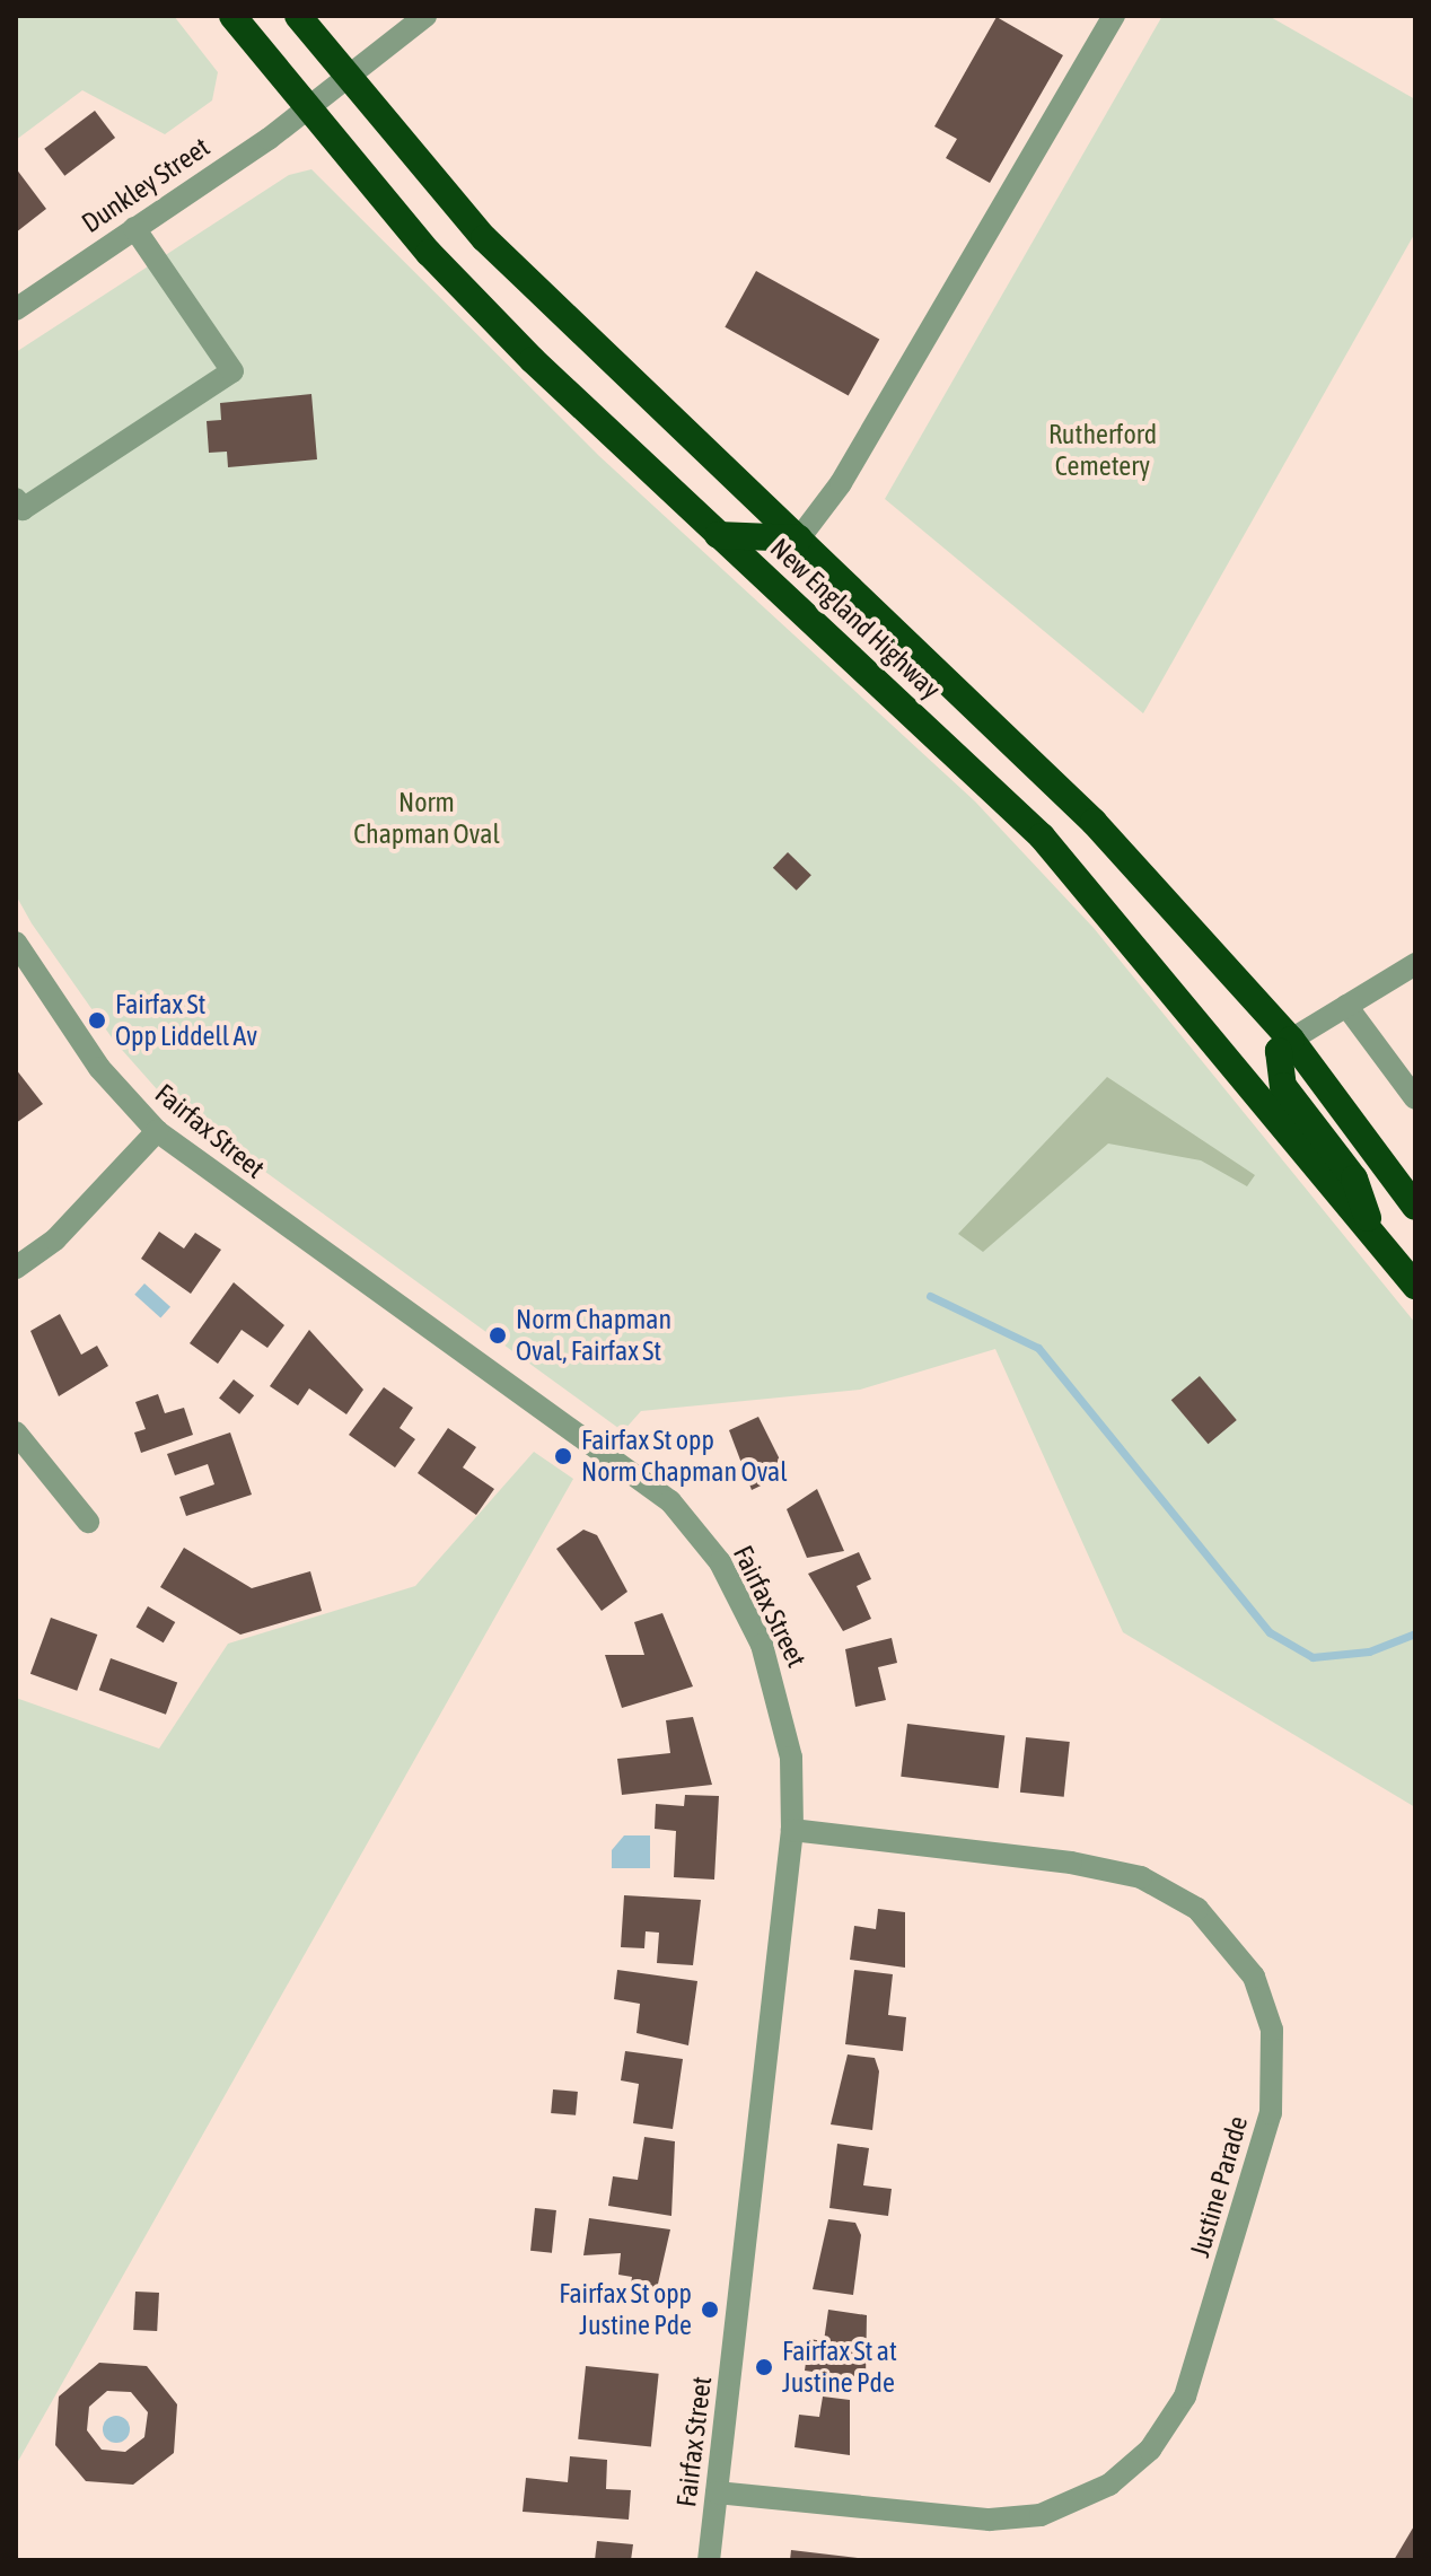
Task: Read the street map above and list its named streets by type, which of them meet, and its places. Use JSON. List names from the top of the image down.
{
  "streets": {
    "highway": ["New England Highway"],
    "street": ["Dunkley Street", "Fairfax Street", "Justine Parade"]
  },
  "crossings": [
    ["Dunkley Street", "New England Highway"],
    ["Fairfax Street", "Justine Parade"]
  ],
  "parks": ["Rutherford Cemetery", "Norm Chapman Oval"],
  "places": [
    "Fairfax St Opp Liddell Av",
    "Norm Chapman Oval, Fairfax St",
    "Fairfax St opp Norm Chapman Oval",
    "Fairfax St opp Justine Pde",
    "Fairfax St at Justine Pde"
  ]
}
